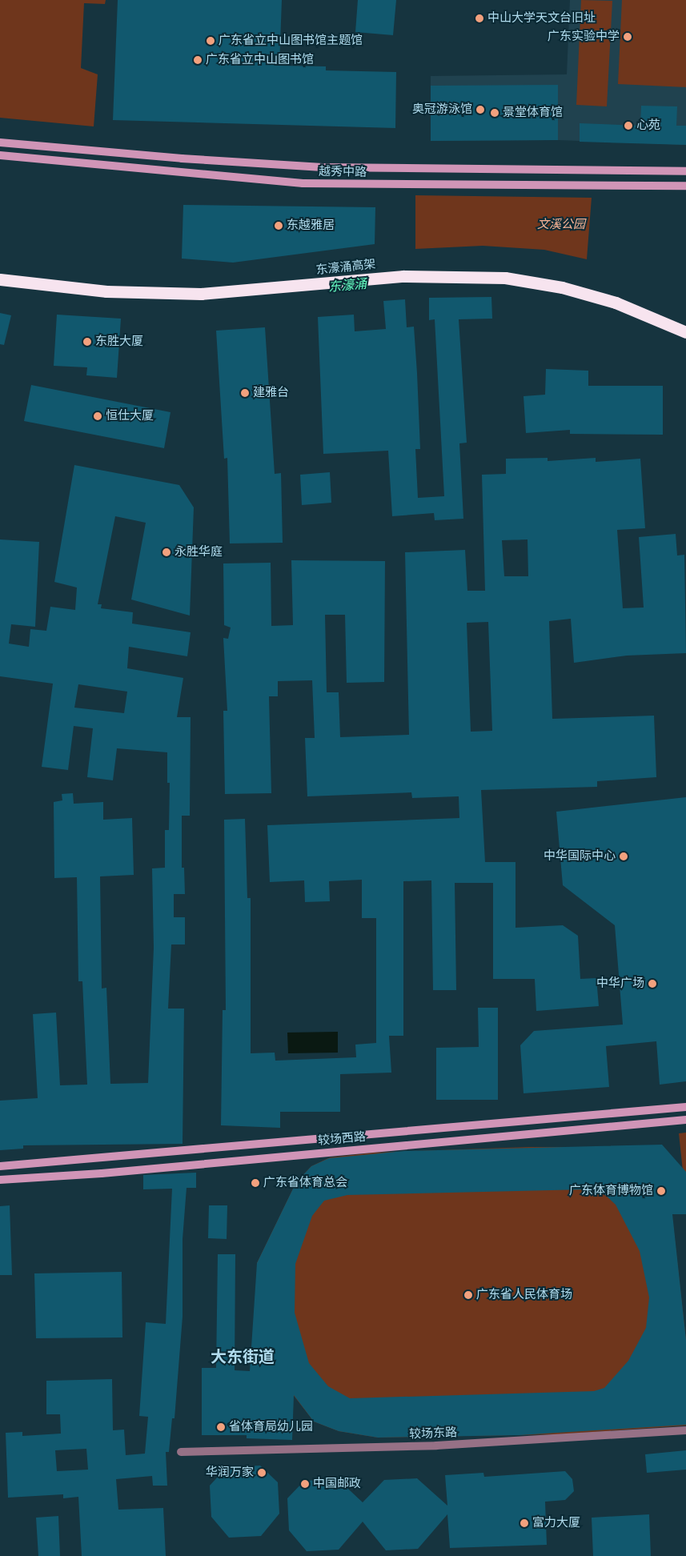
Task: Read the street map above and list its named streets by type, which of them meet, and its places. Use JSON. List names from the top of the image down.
{
  "streets": {
    "highway": ["东濠涌高架"],
    "street": ["越秀中路", "较场西路", "较场东路"]
  },
  "districts": ["大东街道"],
  "water": ["东濠涌"],
  "parks": ["文溪公园"],
  "places": [
    "中山大学天文台旧址",
    "广东实验中学",
    "广东省立中山图书馆主题馆",
    "广东省立中山图书馆",
    "奥冠游泳馆",
    "景堂体育馆",
    "心苑",
    "东越雅居",
    "东胜大厦",
    "建雅台",
    "恒仕大厦",
    "永胜华庭",
    "中华国际中心",
    "中华广场",
    "广东省体育总会",
    "广东体育博物馆",
    "广东省人民体育场",
    "省体育局幼儿园",
    "华润万家",
    "中国邮政",
    "富力大厦"
  ]
}
